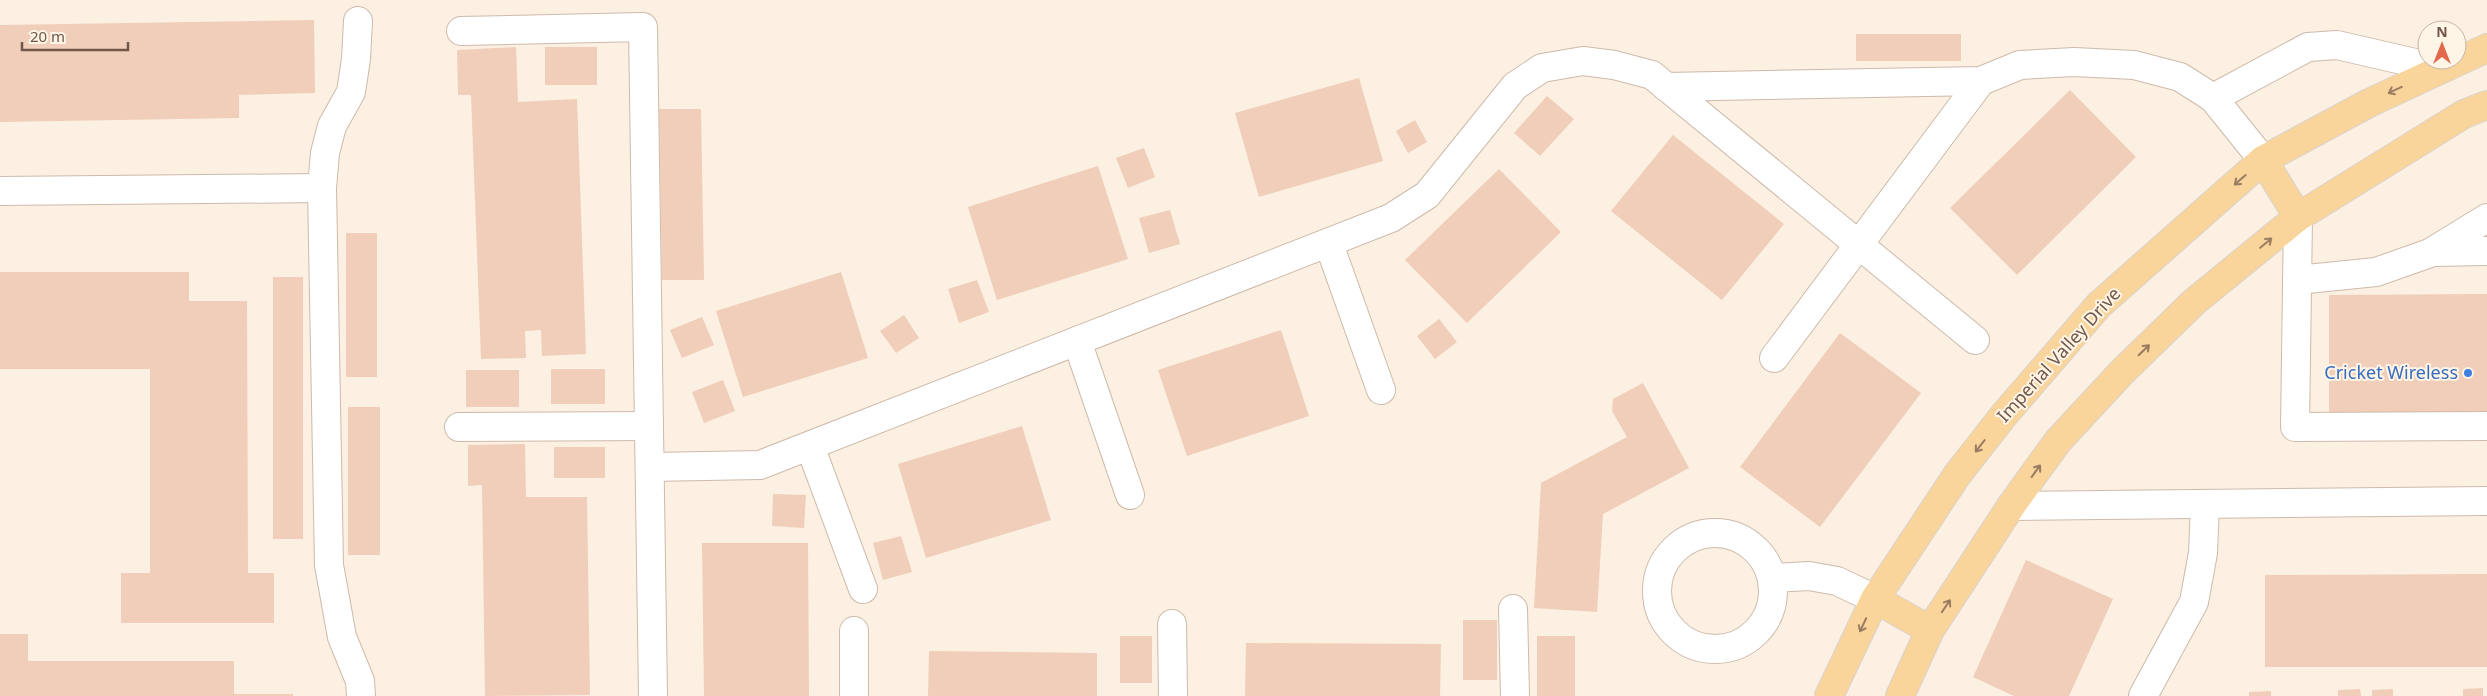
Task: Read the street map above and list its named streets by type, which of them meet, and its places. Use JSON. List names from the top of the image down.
{
  "streets": {
    "main road": ["Imperial Valley Drive"]
  },
  "places": ["Cricket Wireless"],
  "scale_bar": "20 m",
  "north": "top"
}
